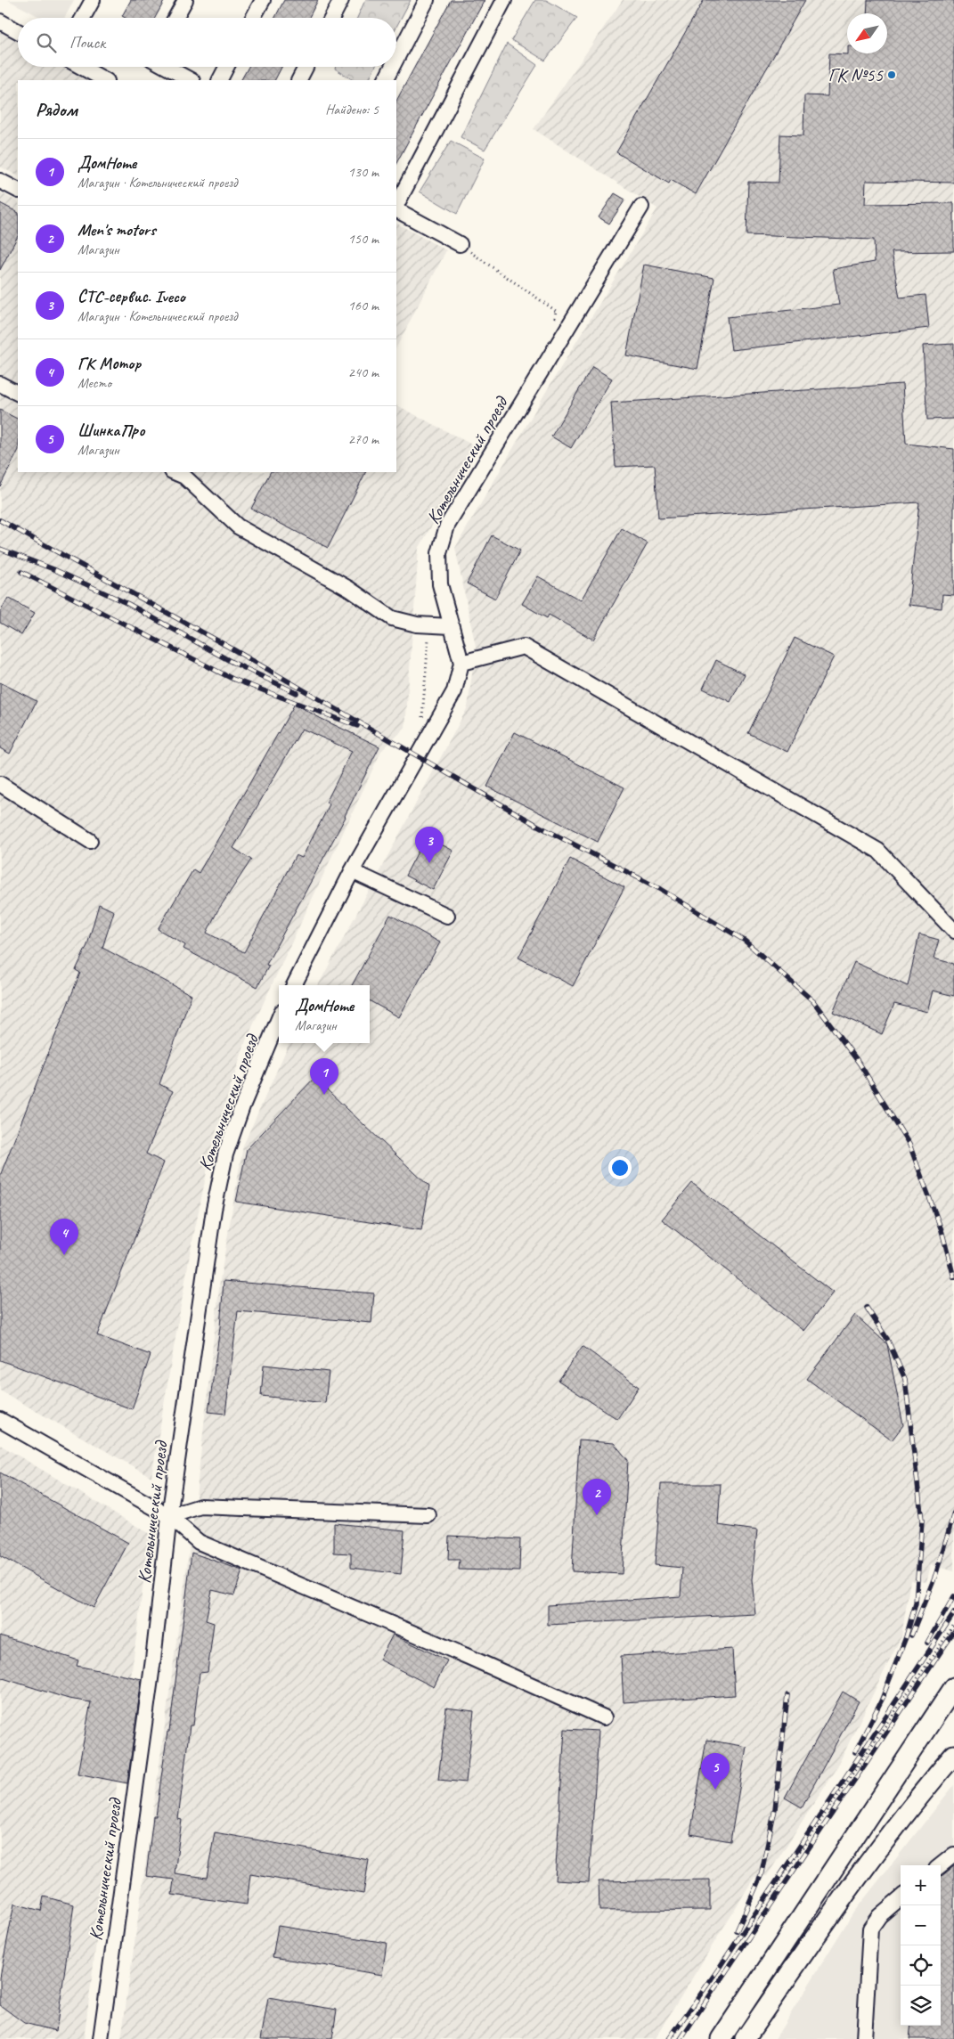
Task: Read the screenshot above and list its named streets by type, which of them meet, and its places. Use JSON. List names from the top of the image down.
{
  "streets": {
    "street": ["Котельнический проезд"]
  },
  "places": ["ГК №55"],
  "north": "bottom left",
  "page": {
    "search": "Поиск",
    "heading": ["Рядом", "Найдено: 5"],
    "list": [
      {
        "mark": "1",
        "name": "ДомHome",
        "note": "Магазин · Котельнический проезд",
        "value": "130 m"
      },
      {
        "mark": "2",
        "name": "Men's motors",
        "note": "Магазин",
        "value": "150 m"
      },
      {
        "mark": "3",
        "name": "СТС-сервис. Iveco",
        "note": "Магазин · Котельнический проезд",
        "value": "160 m"
      },
      {
        "mark": "4",
        "name": "ГК Мотор",
        "note": "Место",
        "value": "240 m"
      },
      {
        "mark": "5",
        "name": "ШинкаПро",
        "note": "Магазин",
        "value": "270 m"
      }
    ],
    "pins": [
      "3",
      "1",
      "4",
      "2",
      "5"
    ],
    "popup": ["ДомHome", "Магазин"],
    "map_buttons": ["+", "−"]
  }
}
